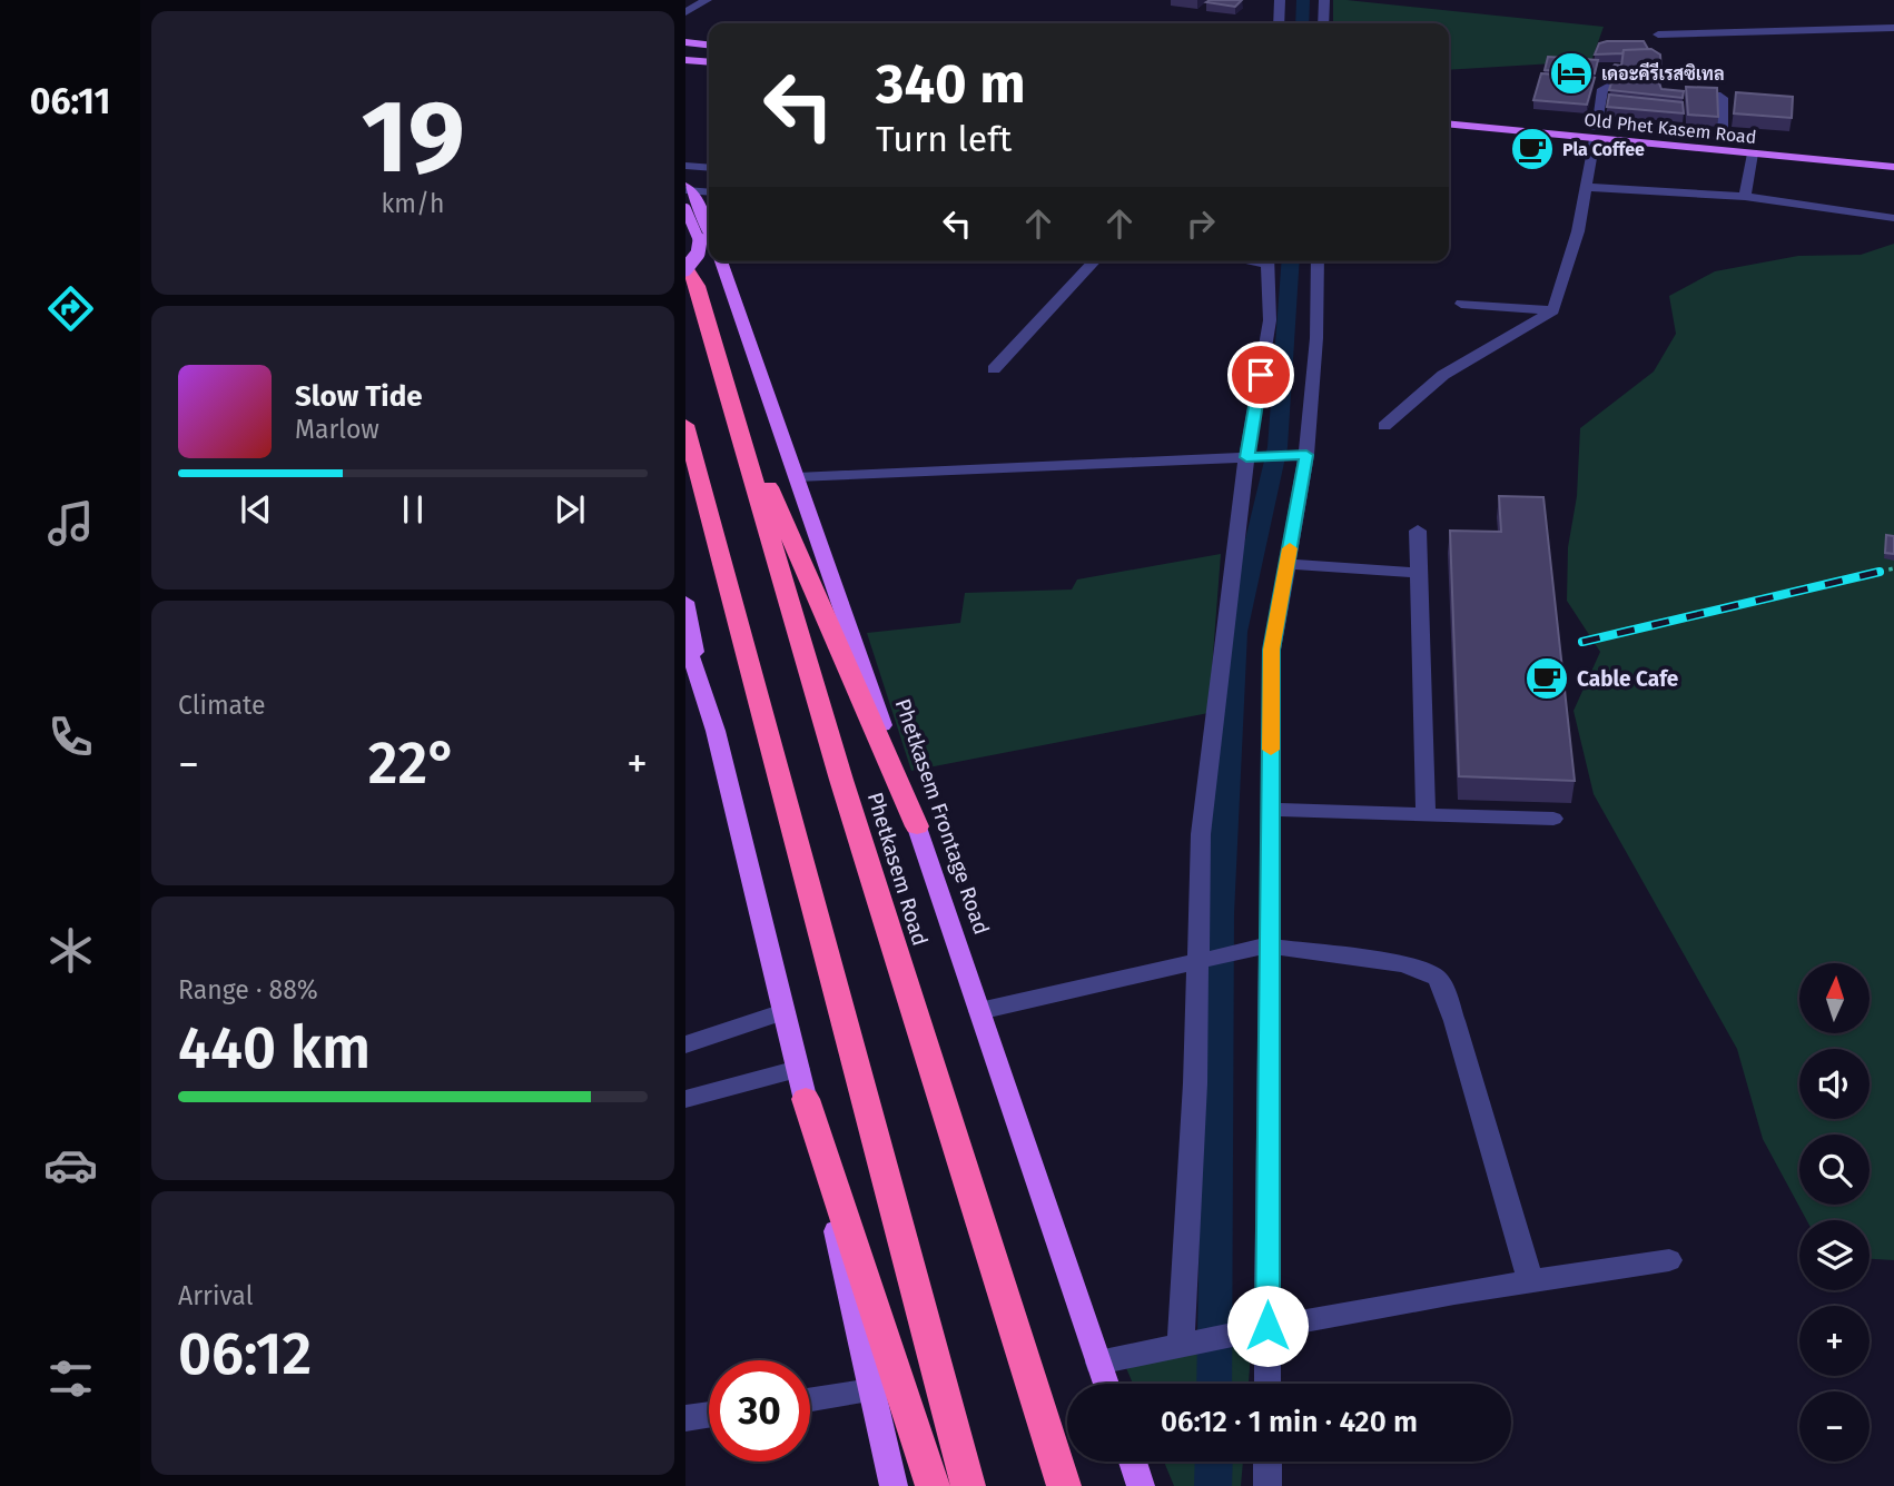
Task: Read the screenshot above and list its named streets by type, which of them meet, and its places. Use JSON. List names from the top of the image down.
{
  "streets": {
    "highway": ["Phetkasem Road"],
    "main road": ["Old Phet Kasem Road", "Phetkasem Frontage Road"]
  },
  "places": {
    "hotel": ["เดอะคีรีเรสซิเทล"],
    "cafe": ["Pla Coffee", "Cable Cafe"]
  },
  "north": "top",
  "page": {
    "tabs": "06:11",
    "tile": [
      ["19", "km/h"],
      "Climate",
      ["Range · 88%", "440 km"],
      ["Arrival", "06:12"]
    ],
    "turn": ["340 m", "Turn left"],
    "song": ["Slow Tide", "Marlow"],
    "heat": ["−", "22°", "+"],
    "map_buttons": ["+", "−"],
    "limit": "30",
    "trip": "06:12 · 1 min · 420 m"
  }
}
